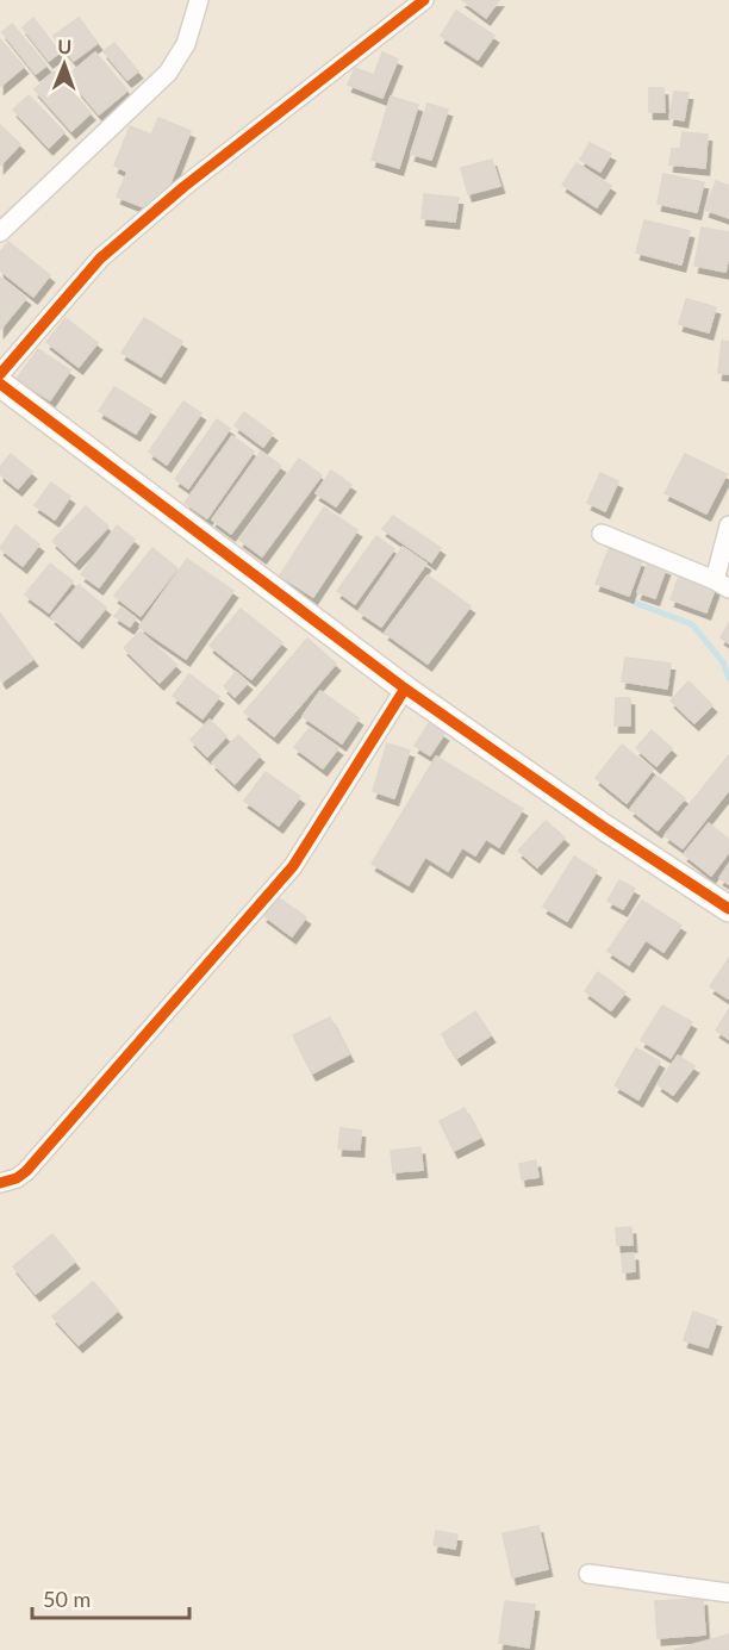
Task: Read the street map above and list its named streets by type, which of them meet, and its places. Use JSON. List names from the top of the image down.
{
  "scale_bar": "50 m",
  "north": "top"
}
